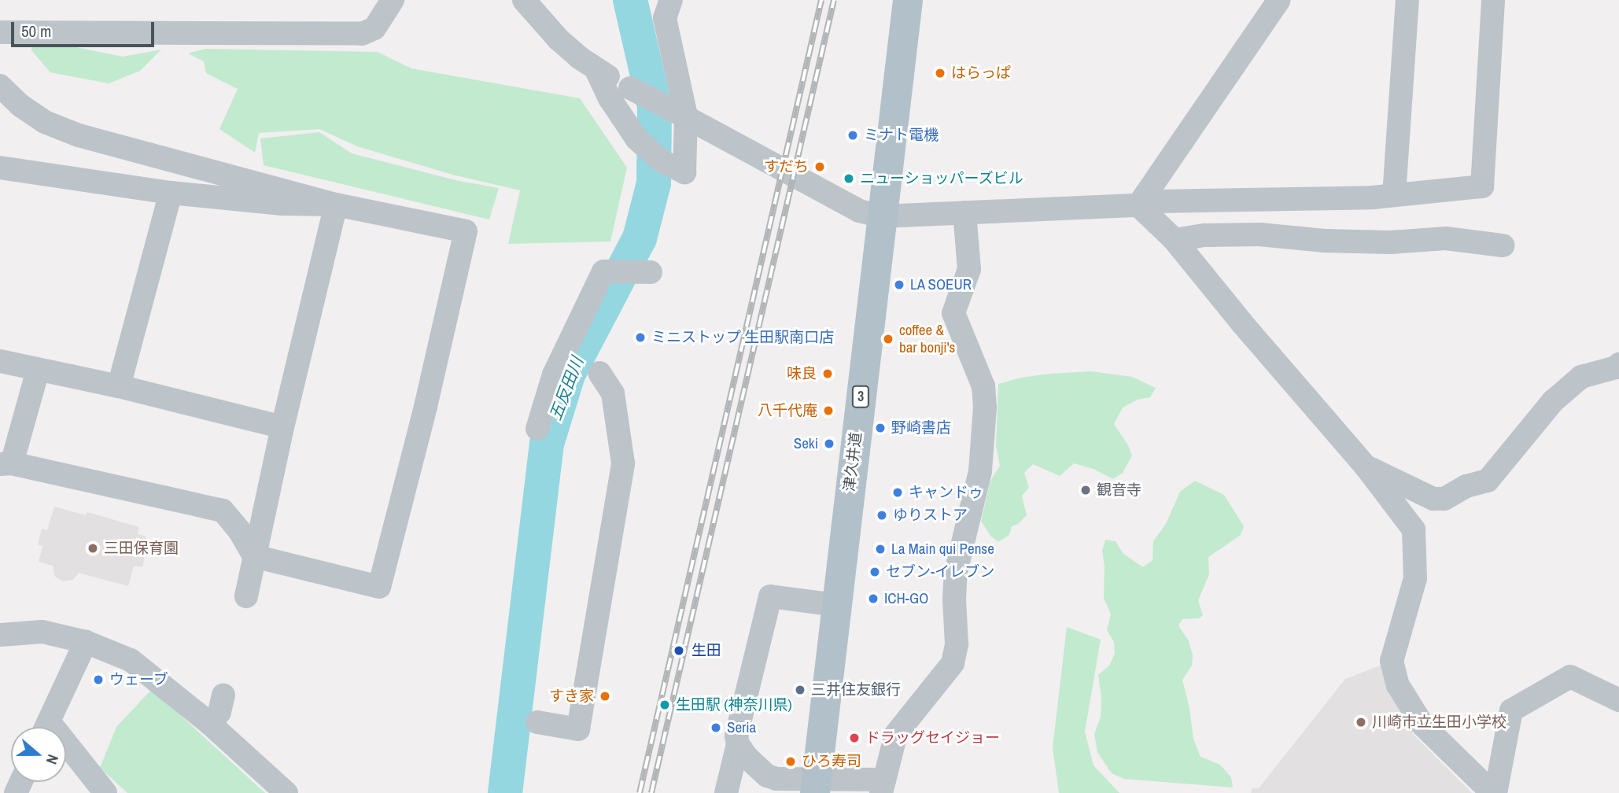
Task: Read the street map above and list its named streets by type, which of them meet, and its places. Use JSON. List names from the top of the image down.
{
  "streets": {
    "main road": ["3", "津久井道"]
  },
  "water": ["五反田川"],
  "places": [
    "はらっぱ",
    "ミナト電機",
    "すだち",
    "ニューショッパーズビル",
    "LA SOEUR",
    "ミニストップ 生田駅南口店",
    "coffee & bar bonji's",
    "味良",
    "八千代庵",
    "野崎書店",
    "Seki",
    "観音寺",
    "キャンドゥ",
    "ゆりストア",
    "三田保育園",
    "La Main qui Pense",
    "セブン-イレブン",
    "ICH-GO",
    "生田",
    "ウェーブ",
    "三井住友銀行",
    "すき家",
    "生田駅 (神奈川県)",
    "川崎市立生田小学校",
    "Seria",
    "ドラッグセイジョー",
    "ひろ寿司"
  ],
  "scale_bar": "50 m",
  "north": "right"
}
